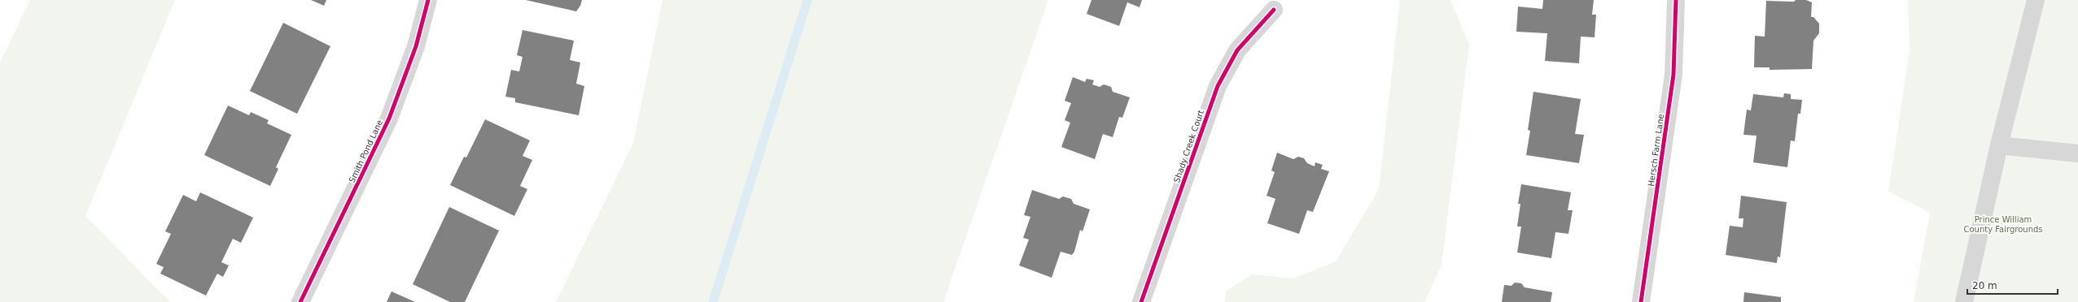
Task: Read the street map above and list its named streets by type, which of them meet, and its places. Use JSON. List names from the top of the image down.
{
  "streets": {
    "street": ["Shady Creek Court", "Hersch Farm Lane", "Smith Pond Lane"]
  },
  "parks": ["Prince William County Fairgrounds"],
  "scale_bar": "20 m"
}
